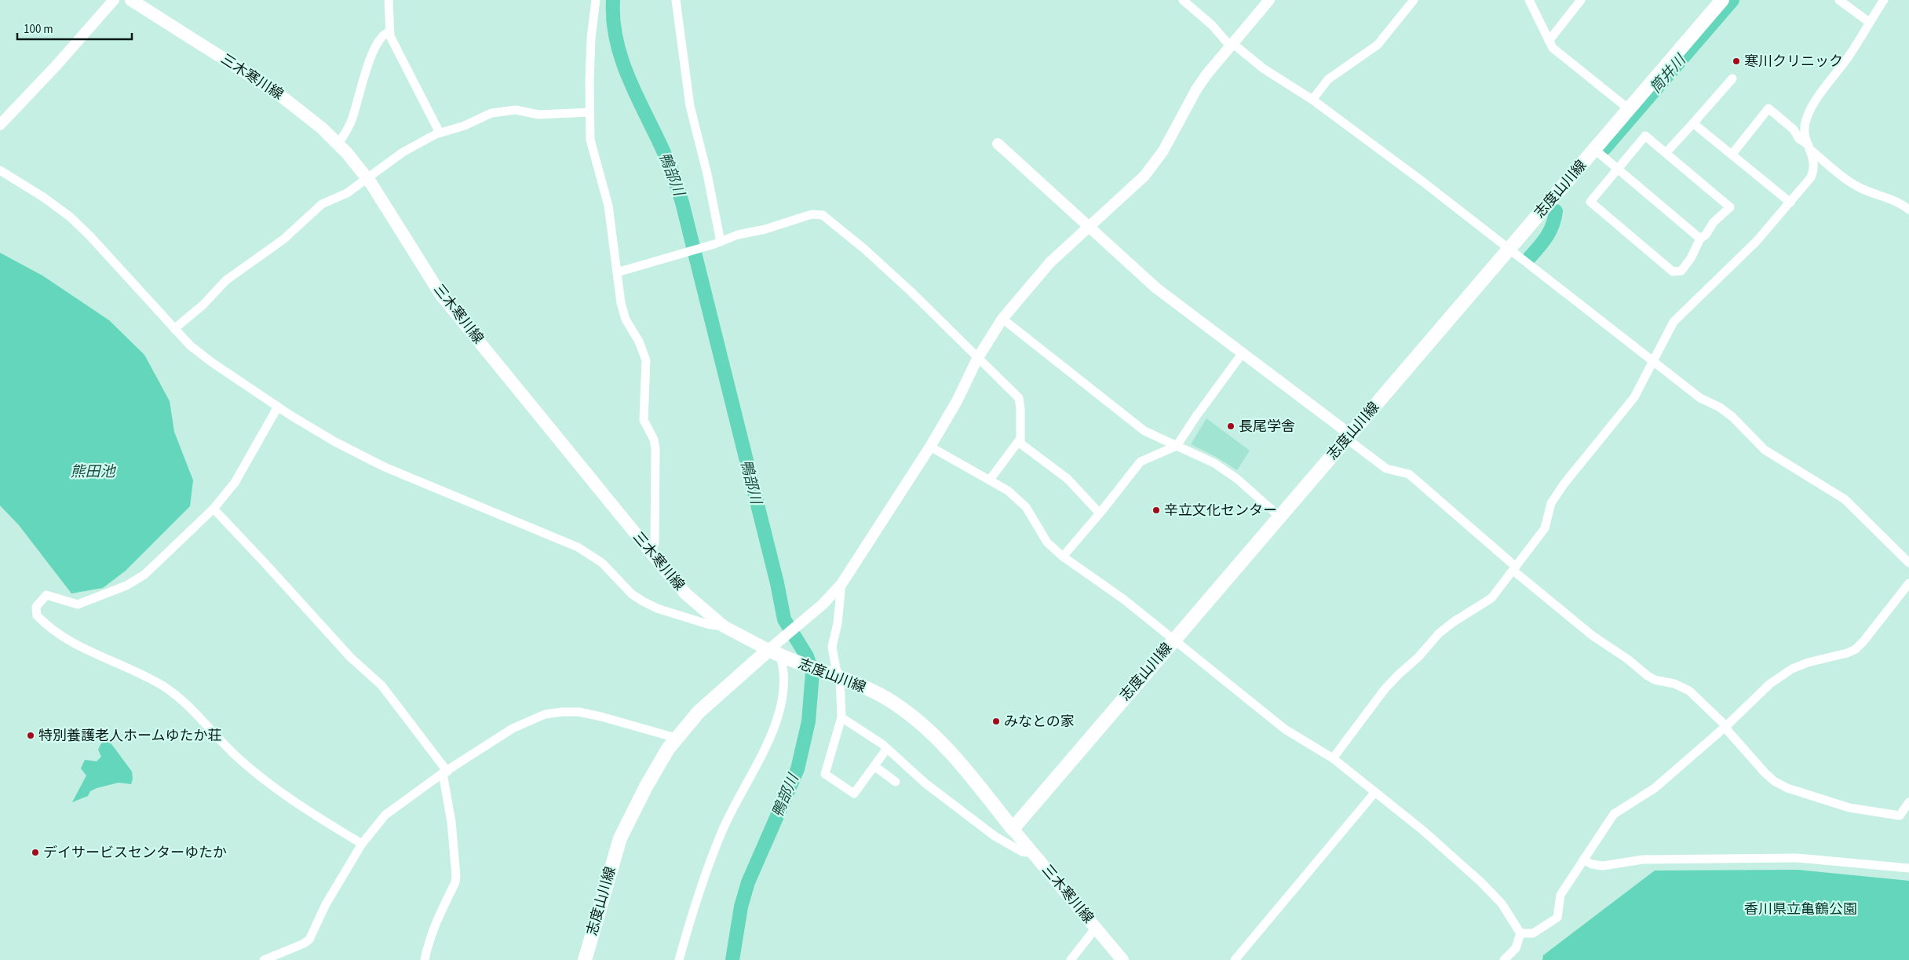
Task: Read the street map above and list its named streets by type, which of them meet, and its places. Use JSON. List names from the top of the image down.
{
  "streets": {
    "main road": ["三木寒川線", "志度山川線"]
  },
  "crossings": [
    ["三木寒川線", "志度山川線"]
  ],
  "water": ["筒井川", "鴨部川", "熊田池"],
  "parks": ["香川県立亀鶴公園"],
  "places": [
    "寒川クリニック",
    "長尾学舎",
    "辛立文化センター",
    "みなとの家",
    "特別養護老人ホームゆたか荘",
    "デイサービスセンターゆたか"
  ],
  "scale_bar": "100 m"
}
